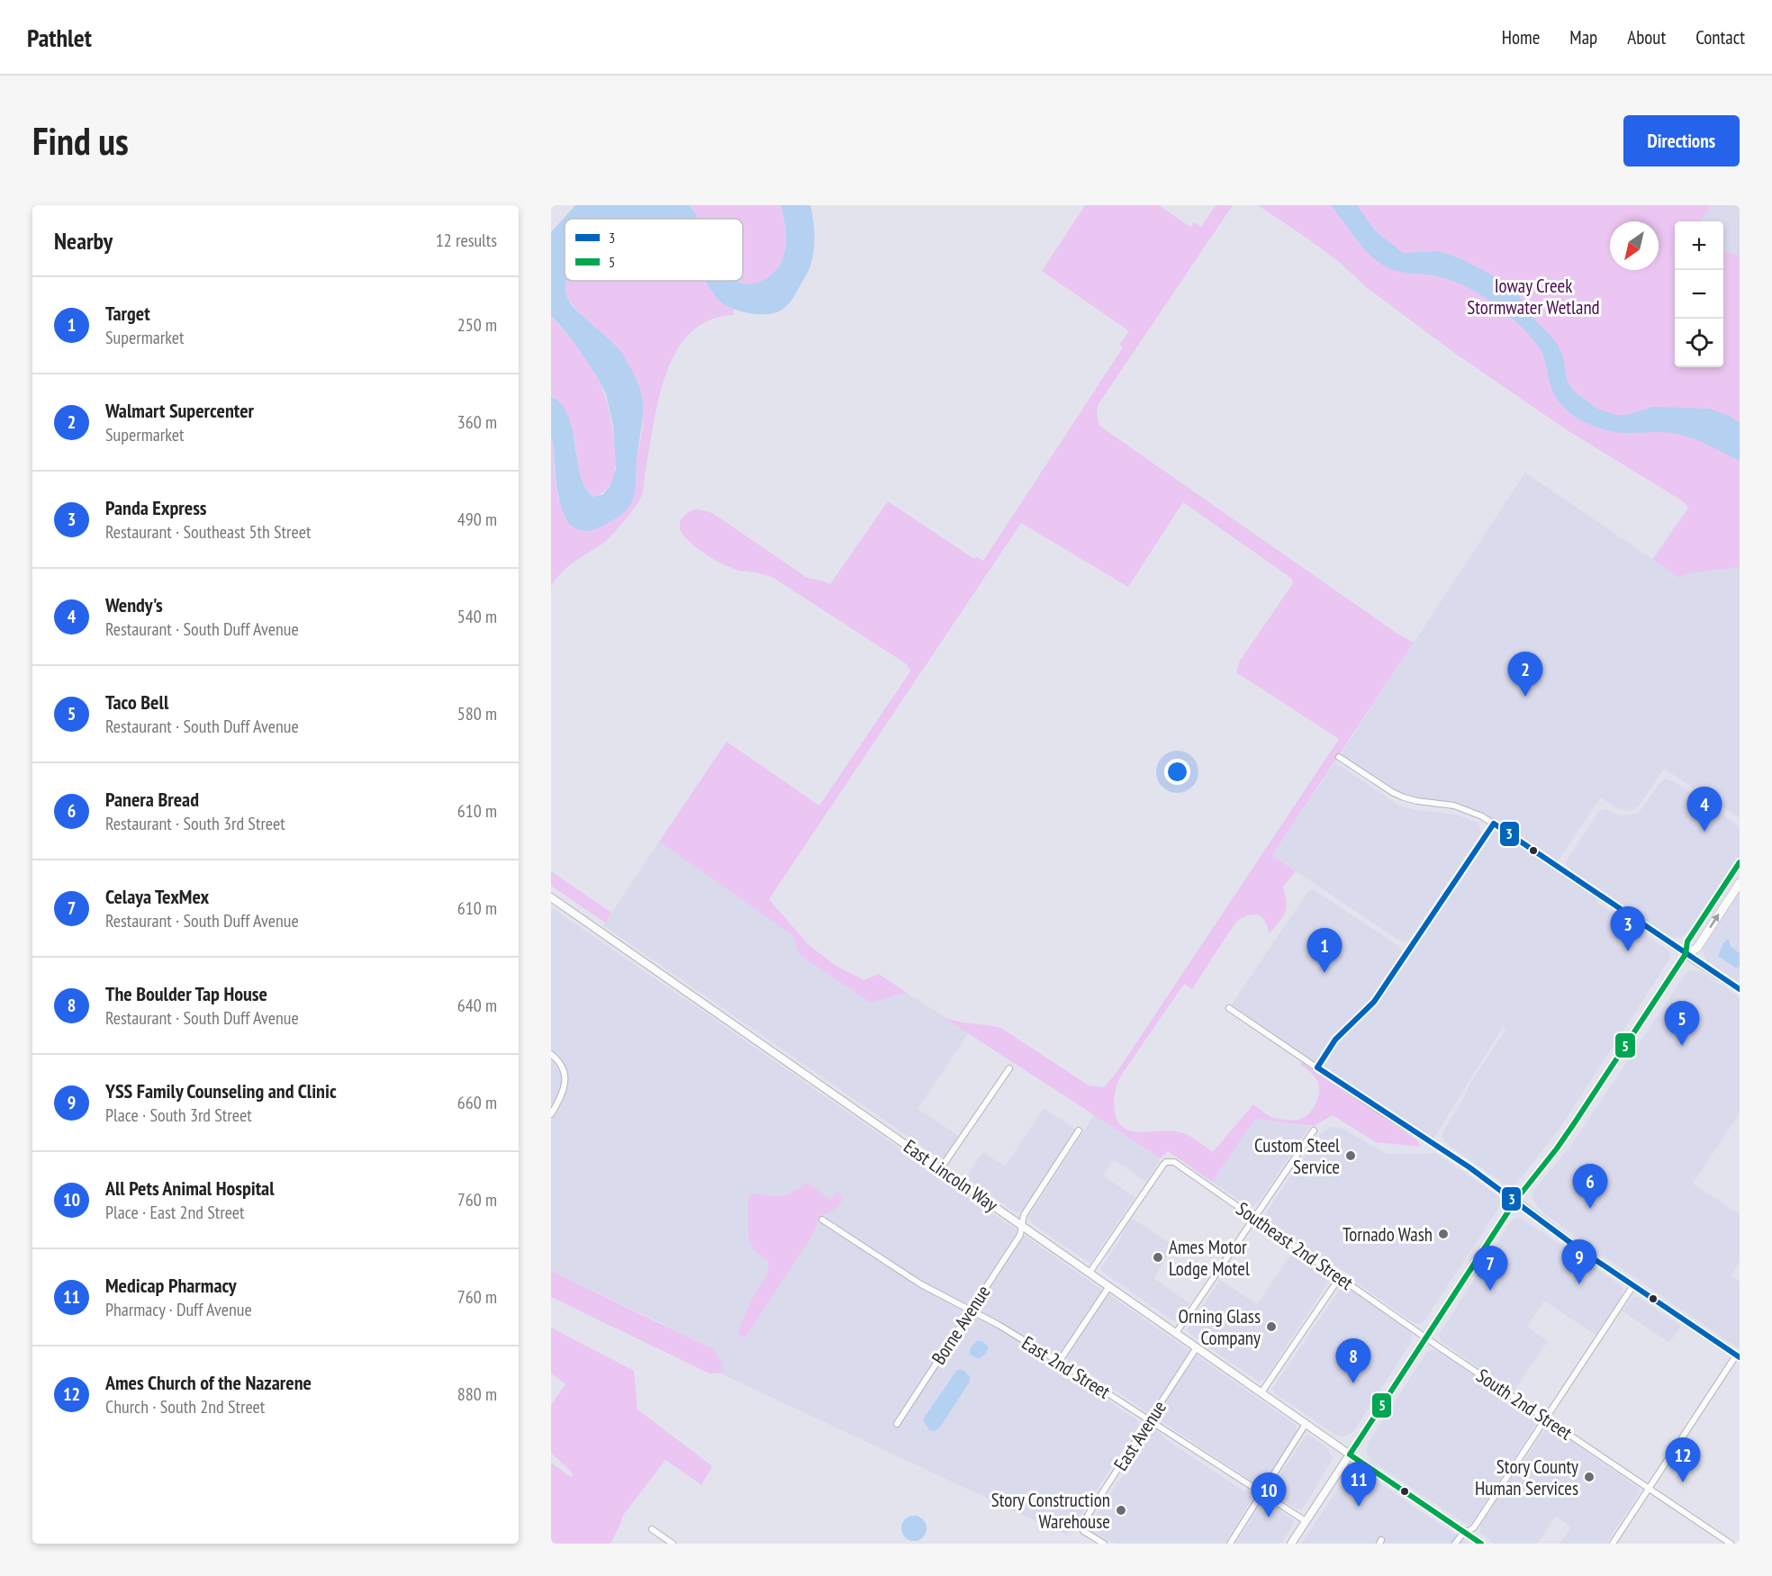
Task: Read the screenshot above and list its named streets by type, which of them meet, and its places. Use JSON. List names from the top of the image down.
{
  "streets": {
    "main road": ["East Lincoln Way"],
    "street": [
      "Southeast 2nd Street",
      "Borne Avenue",
      "East 2nd Street",
      "South 2nd Street",
      "East Avenue"
    ]
  },
  "crossings": [
    ["East Lincoln Way", "Southeast 2nd Street"],
    ["East Lincoln Way", "Borne Avenue"],
    ["East Lincoln Way", "East Avenue"],
    ["Southeast 2nd Street", "South 2nd Street"],
    ["Borne Avenue", "East 2nd Street"],
    ["East 2nd Street", "East Avenue"]
  ],
  "parks": ["Ioway Creek Stormwater Wetland"],
  "places": [
    "Custom Steel Service",
    "Tornado Wash",
    "Ames Motor Lodge Motel",
    "Orning Glass Company",
    "Story County Human Services",
    "Story Construction Warehouse"
  ],
  "lines": ["transit line 3", "transit line 5"],
  "legend": ["3", "5"],
  "north": "bottom left",
  "page": {
    "header": "Pathlet",
    "nav": [
      "Home",
      "Map",
      "About",
      "Contact"
    ],
    "buttons": "Directions",
    "title": "Find us",
    "heading": ["Nearby", "12 results"],
    "map_buttons": ["+", "−"],
    "list": [
      {
        "mark": "1",
        "name": "Target",
        "note": "Supermarket",
        "value": "250 m"
      },
      {
        "mark": "2",
        "name": "Walmart Supercenter",
        "note": "Supermarket",
        "value": "360 m"
      },
      {
        "mark": "3",
        "name": "Panda Express",
        "note": "Restaurant · Southeast 5th Street",
        "value": "490 m"
      },
      {
        "mark": "4",
        "name": "Wendy's",
        "note": "Restaurant · South Duff Avenue",
        "value": "540 m"
      },
      {
        "mark": "5",
        "name": "Taco Bell",
        "note": "Restaurant · South Duff Avenue",
        "value": "580 m"
      },
      {
        "mark": "6",
        "name": "Panera Bread",
        "note": "Restaurant · South 3rd Street",
        "value": "610 m"
      },
      {
        "mark": "7",
        "name": "Celaya TexMex",
        "note": "Restaurant · South Duff Avenue",
        "value": "610 m"
      },
      {
        "mark": "8",
        "name": "The Boulder Tap House",
        "note": "Restaurant · South Duff Avenue",
        "value": "640 m"
      },
      {
        "mark": "9",
        "name": "YSS Family Counseling and Clinic",
        "note": "Place · South 3rd Street",
        "value": "660 m"
      },
      {
        "mark": "10",
        "name": "All Pets Animal Hospital",
        "note": "Place · East 2nd Street",
        "value": "760 m"
      },
      {
        "mark": "11",
        "name": "Medicap Pharmacy",
        "note": "Pharmacy · Duff Avenue",
        "value": "760 m"
      },
      {
        "mark": "12",
        "name": "Ames Church of the Nazarene",
        "note": "Church · South 2nd Street",
        "value": "880 m"
      }
    ],
    "pins": [
      "2",
      "4",
      "3",
      "1",
      "5",
      "6",
      "9",
      "7",
      "8",
      "12",
      "11",
      "10"
    ]
  }
}
